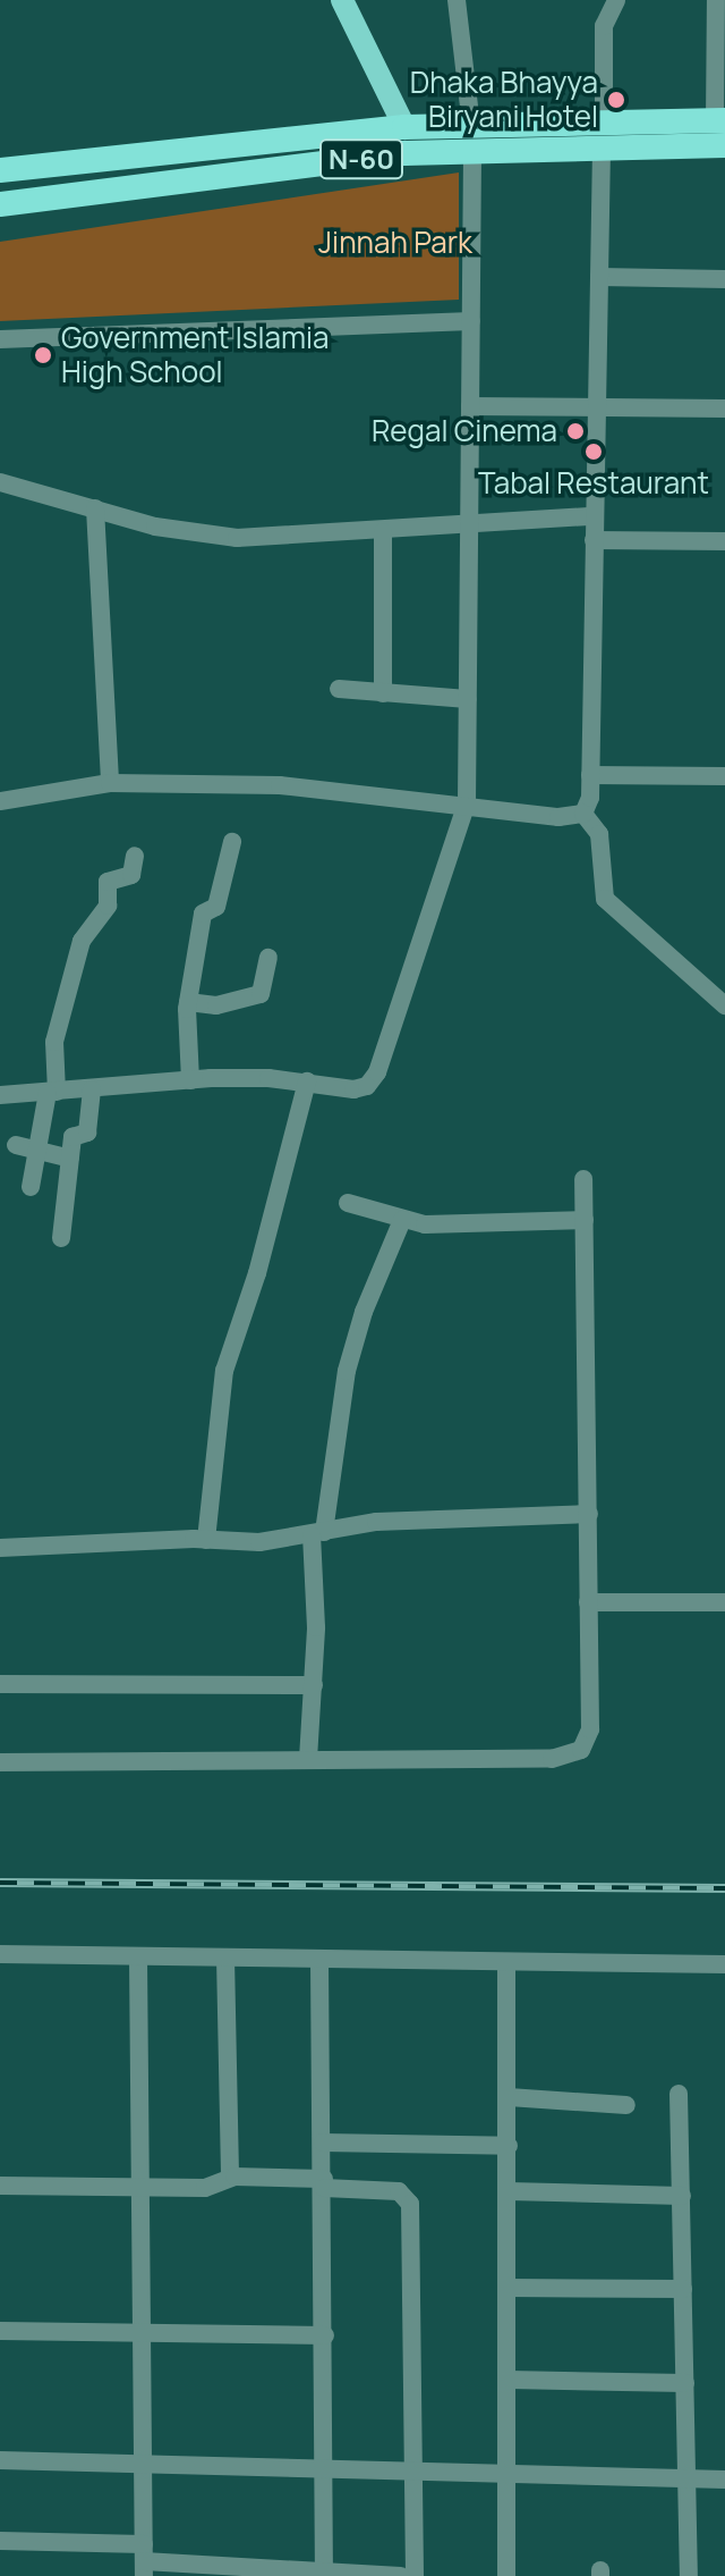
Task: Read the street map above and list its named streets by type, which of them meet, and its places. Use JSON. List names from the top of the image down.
{
  "streets": {
    "highway": ["N-60"]
  },
  "parks": ["Jinnah Park"],
  "places": [
    "Dhaka Bhayya Biryani Hotel",
    "Government Islamia High School",
    "Regal Cinema",
    "Tabal Restaurant"
  ]
}
